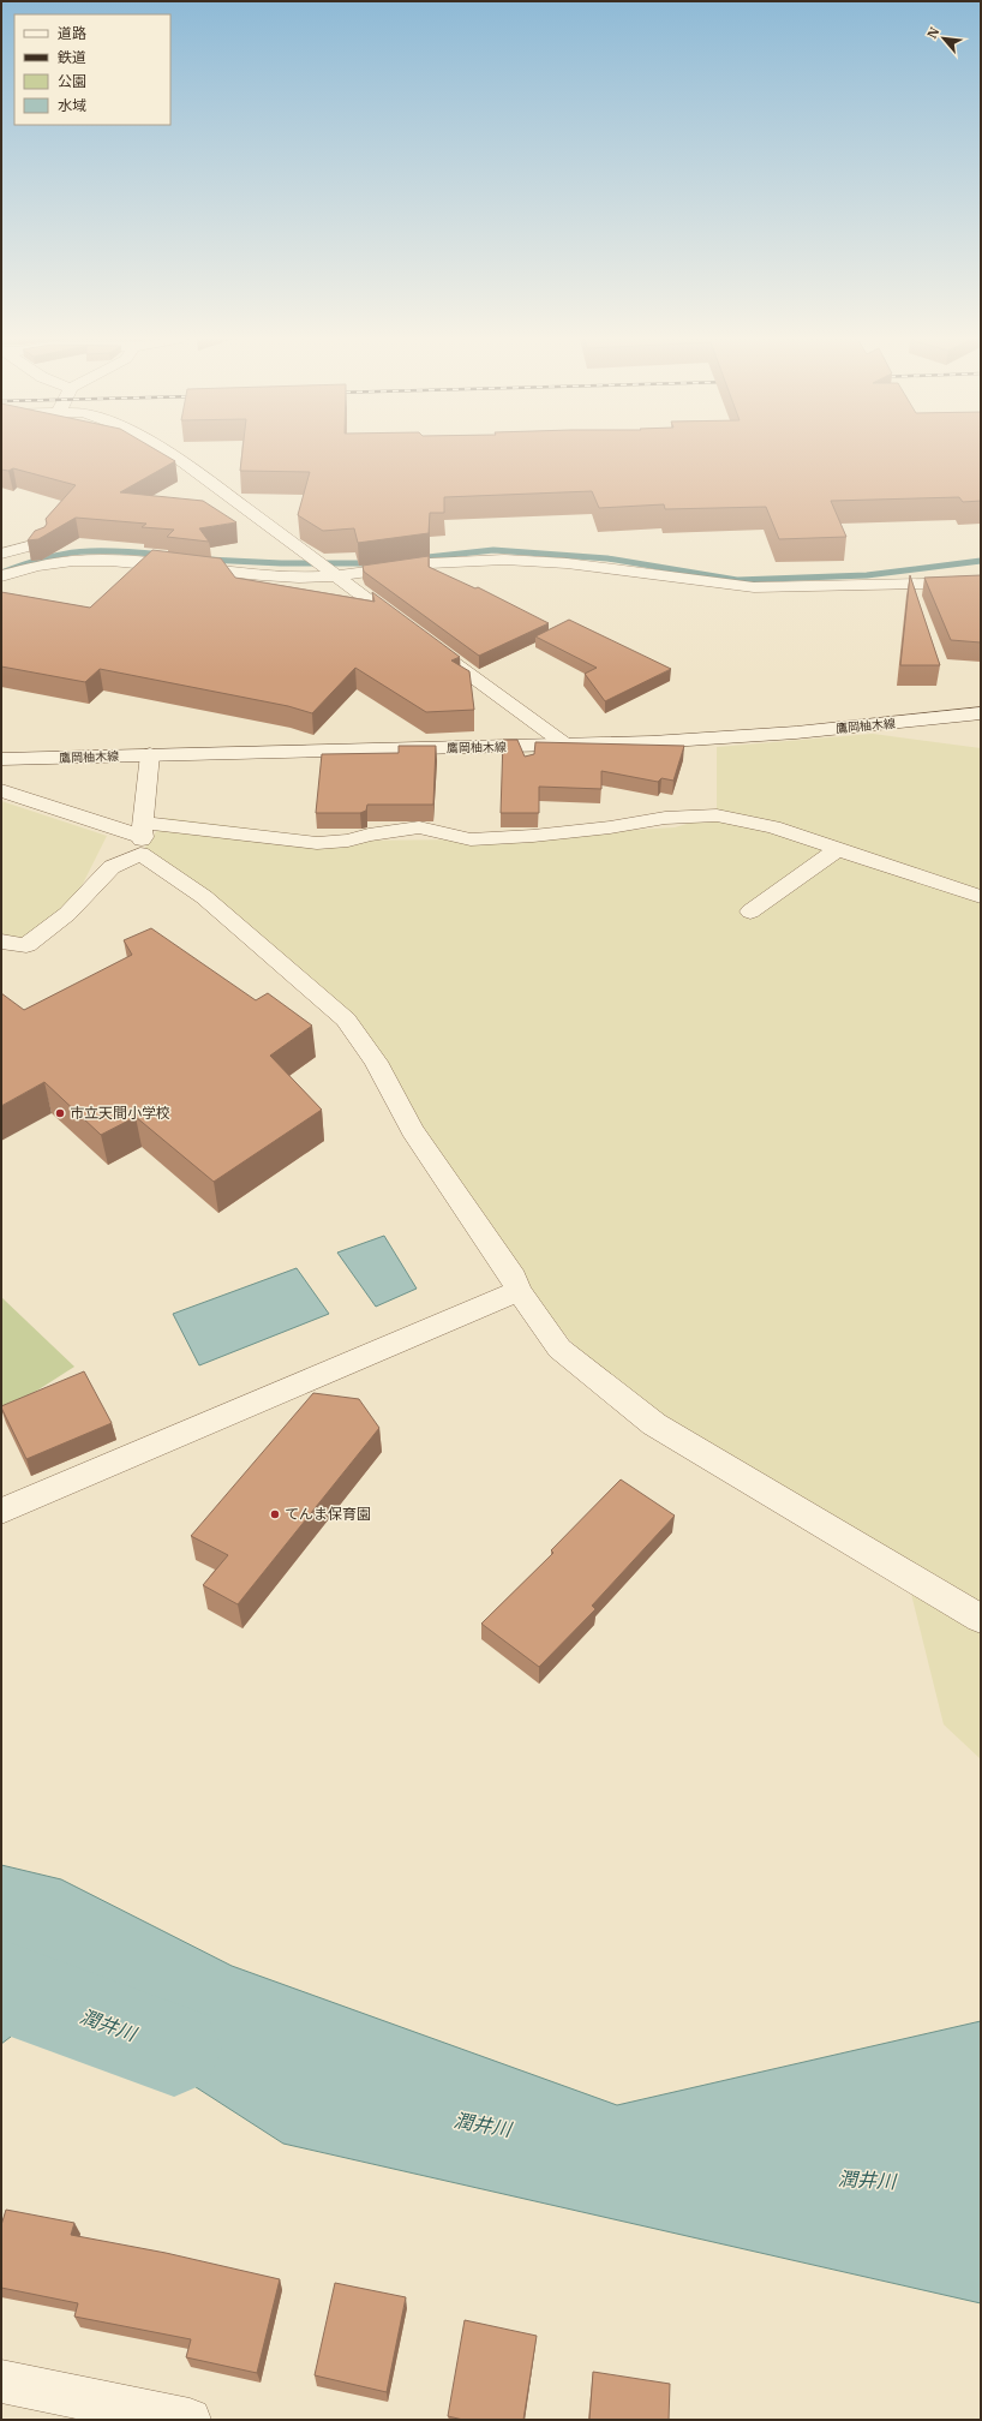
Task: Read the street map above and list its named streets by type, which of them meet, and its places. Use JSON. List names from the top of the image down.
{
  "streets": {
    "street": ["鷹岡柚木線"]
  },
  "water": ["潤井川"],
  "places": ["市立天間小学校", "てんま保育園"],
  "legend": [
    "道路",
    "鉄道",
    "公園",
    "水域"
  ],
  "north": "top left"
}
